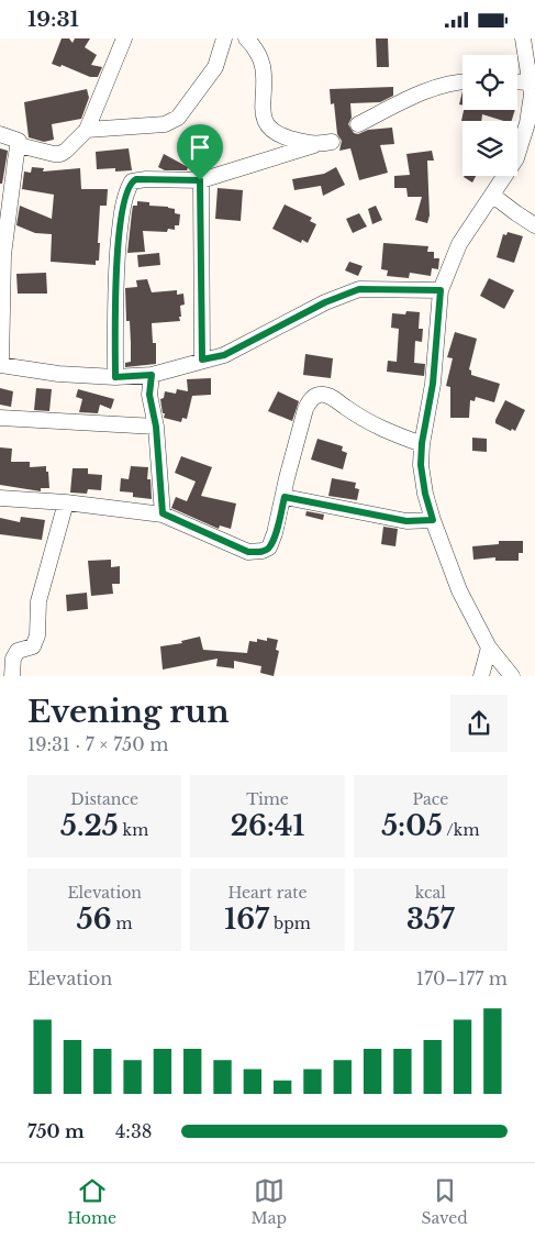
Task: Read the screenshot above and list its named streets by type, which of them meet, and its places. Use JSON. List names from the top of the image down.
{
  "page": {
    "status": "19:31",
    "heading": ["Evening run", "19:31 · 7 × 750 m"],
    "stats": [
      ["Distance", "5.25 km"],
      ["Time", "26:41"],
      ["Pace", "5:05 /km"],
      ["Elevation", "56 m"],
      ["Heart rate", "167 bpm"],
      ["kcal", "357"]
    ],
    "chart": ["Elevation", "170–177 m"],
    "list": [
      {
        "name": "750 m",
        "note": "4:38"
      }
    ],
    "tabs": ["Home", "Map", "Saved"]
  }
}
